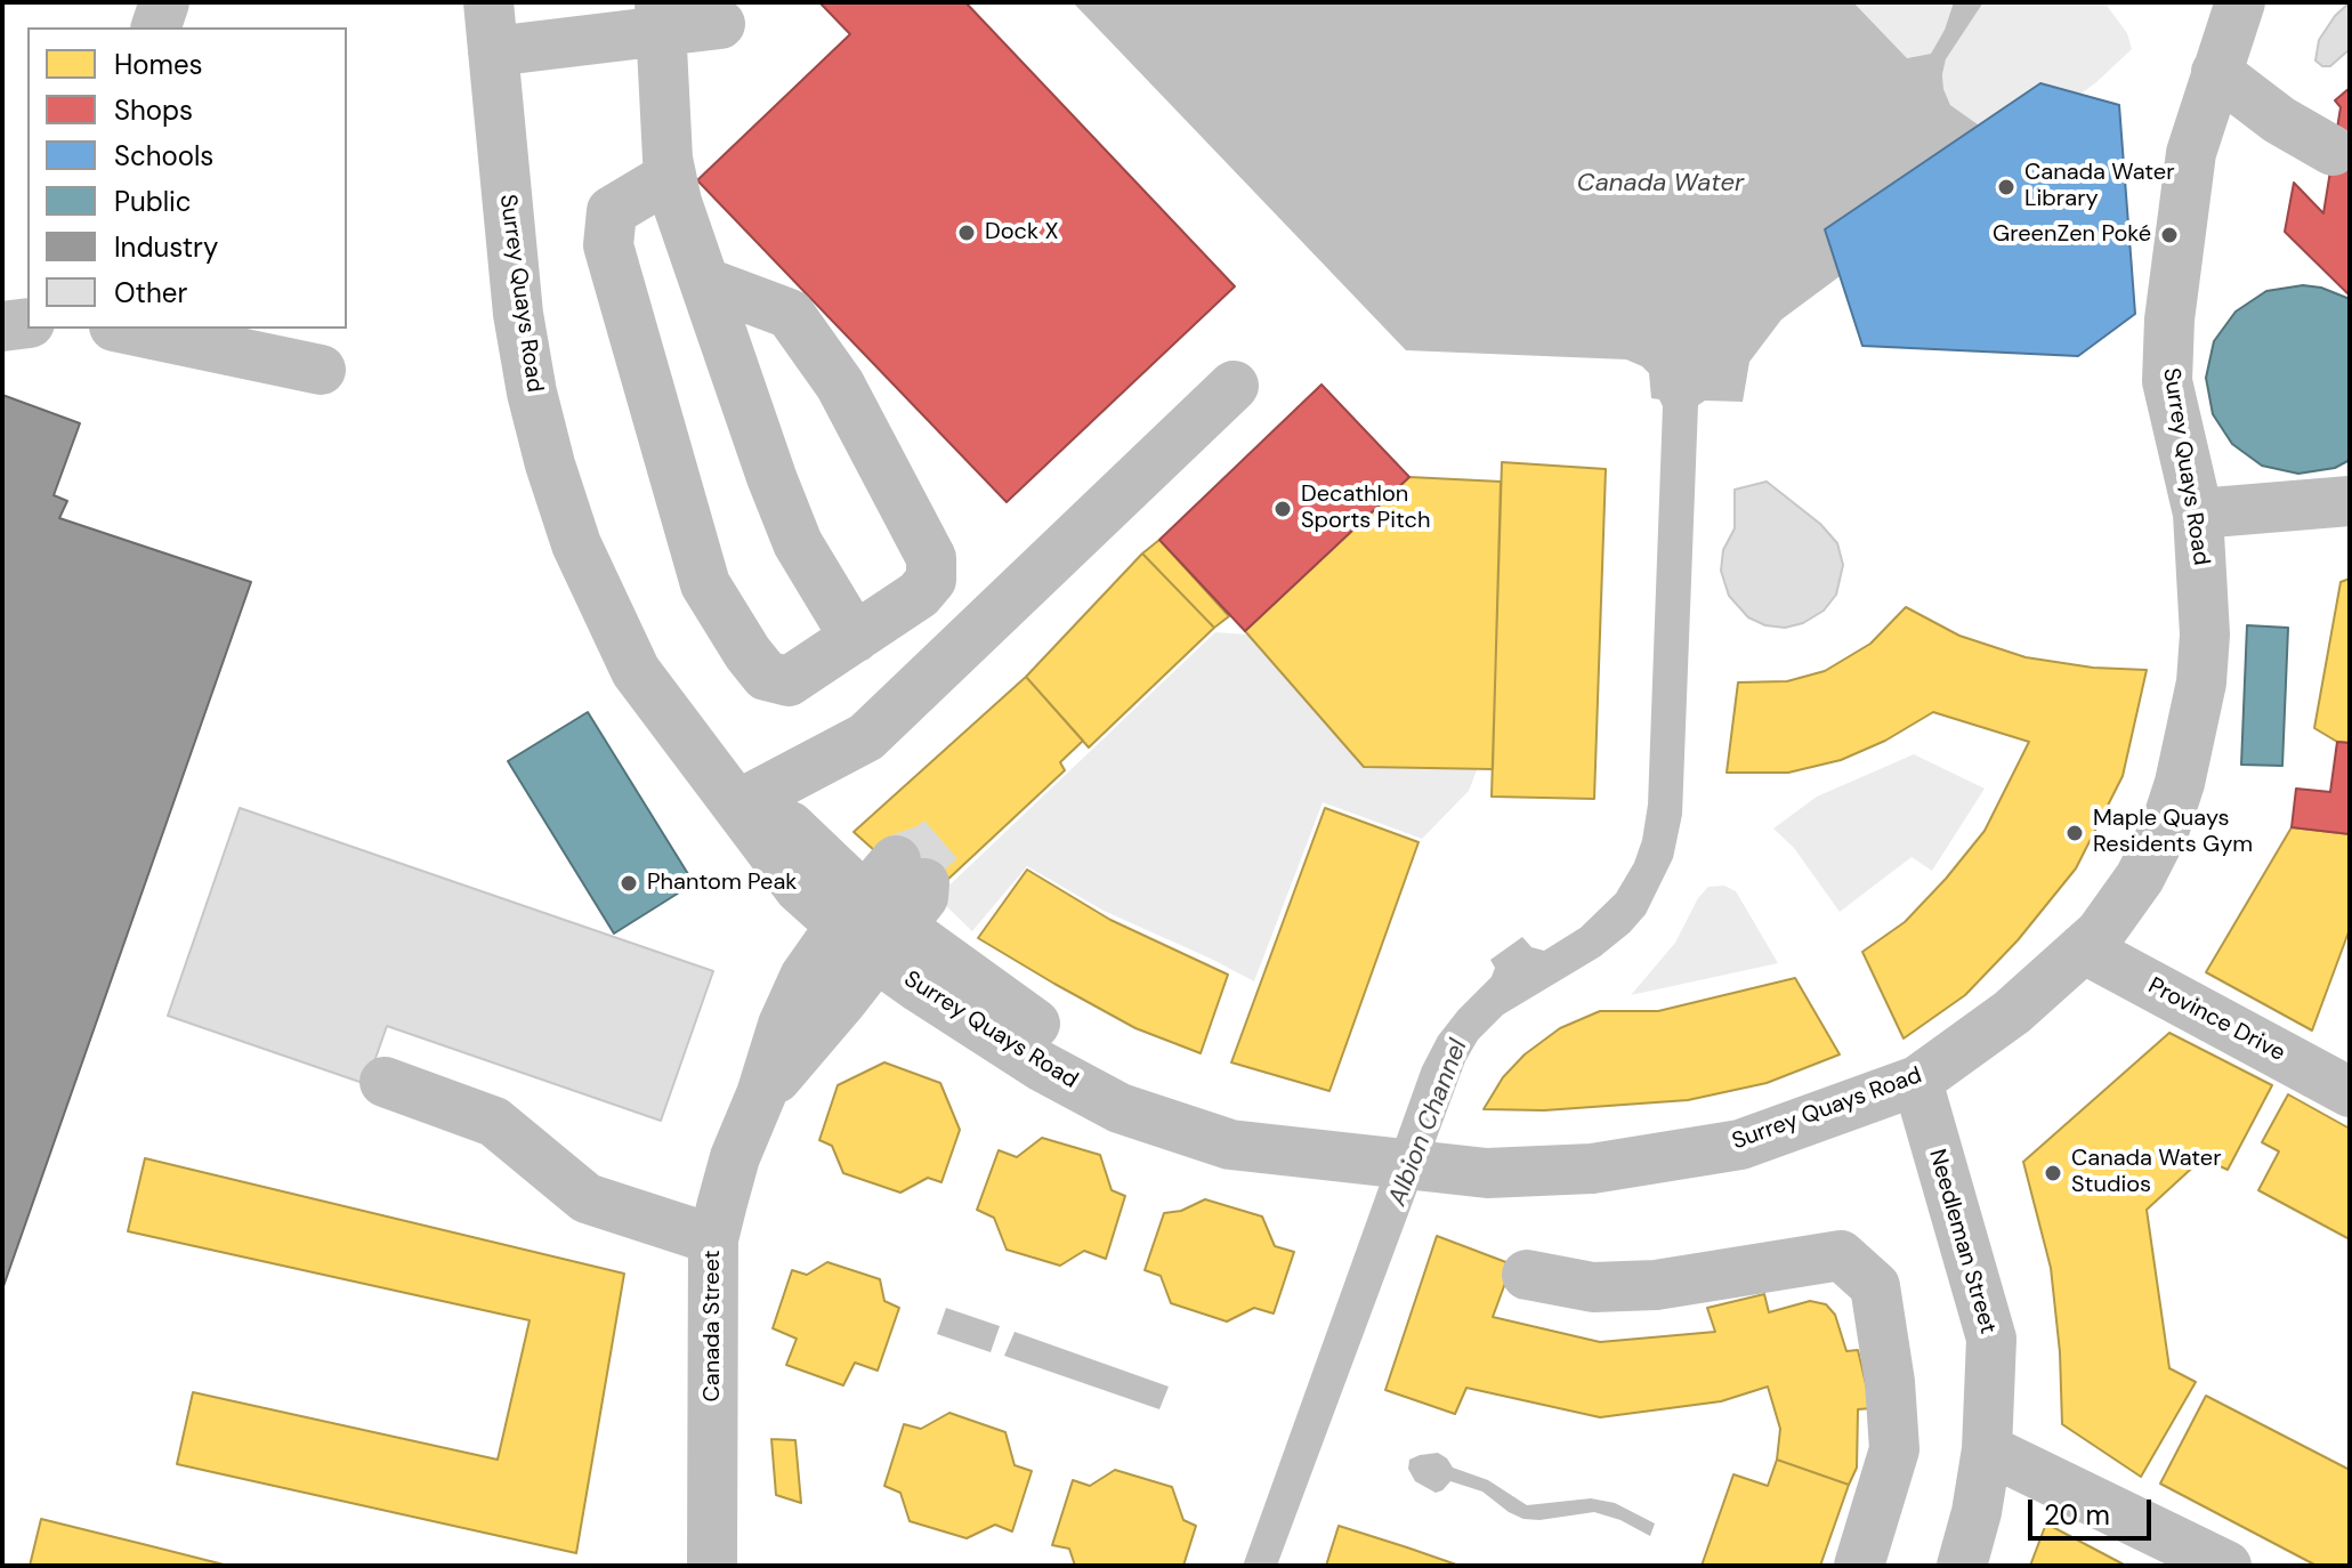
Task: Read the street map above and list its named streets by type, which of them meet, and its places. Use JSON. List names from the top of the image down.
{
  "streets": {
    "street": [
      "Surrey Quays Road",
      "Province Drive",
      "Needleman Street",
      "Canada Street"
    ]
  },
  "crossings": [
    ["Surrey Quays Road", "Province Drive"],
    ["Surrey Quays Road", "Needleman Street"],
    ["Surrey Quays Road", "Canada Street"]
  ],
  "water": ["Canada Water", "Albion Channel"],
  "places": [
    "Canada Water Library",
    "Dock X",
    "GreenZen Poké",
    "Decathlon Sports Pitch",
    "Maple Quays Residents Gym",
    "Phantom Peak",
    "Canada Water Studios"
  ],
  "legend": [
    "Homes",
    "Shops",
    "Schools",
    "Public",
    "Industry",
    "Other"
  ],
  "scale_bar": "20 m"
}
